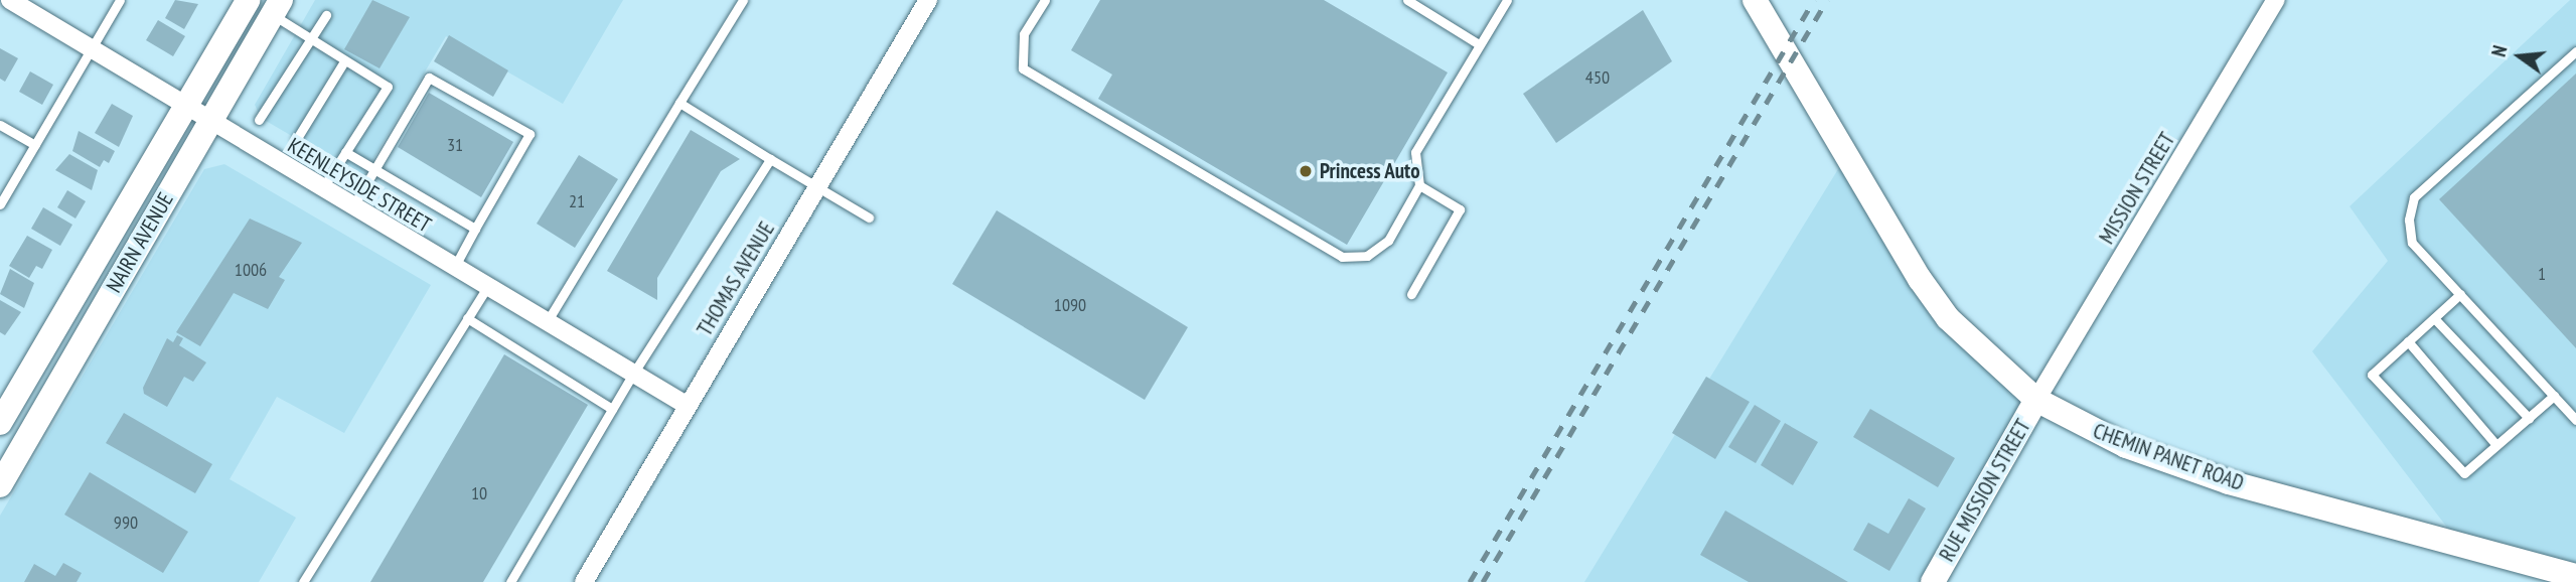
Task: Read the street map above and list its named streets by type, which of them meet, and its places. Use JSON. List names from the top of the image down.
{
  "streets": {
    "street": [
      "KEENLEYSIDE STREET",
      "MISSION STREET",
      "NAIRN AVENUE",
      "THOMAS AVENUE",
      "CHEMIN PANET ROAD",
      "RUE MISSION STREET"
    ]
  },
  "crossings": [
    ["KEENLEYSIDE STREET", "NAIRN AVENUE"],
    ["KEENLEYSIDE STREET", "THOMAS AVENUE"],
    ["MISSION STREET", "CHEMIN PANET ROAD"],
    ["MISSION STREET", "RUE MISSION STREET"],
    ["CHEMIN PANET ROAD", "RUE MISSION STREET"]
  ],
  "places": ["Princess Auto"],
  "house_numbers": [
    "450",
    "31",
    "21",
    "1006",
    "1",
    "1090",
    "10",
    "990"
  ],
  "north": "left"
}
